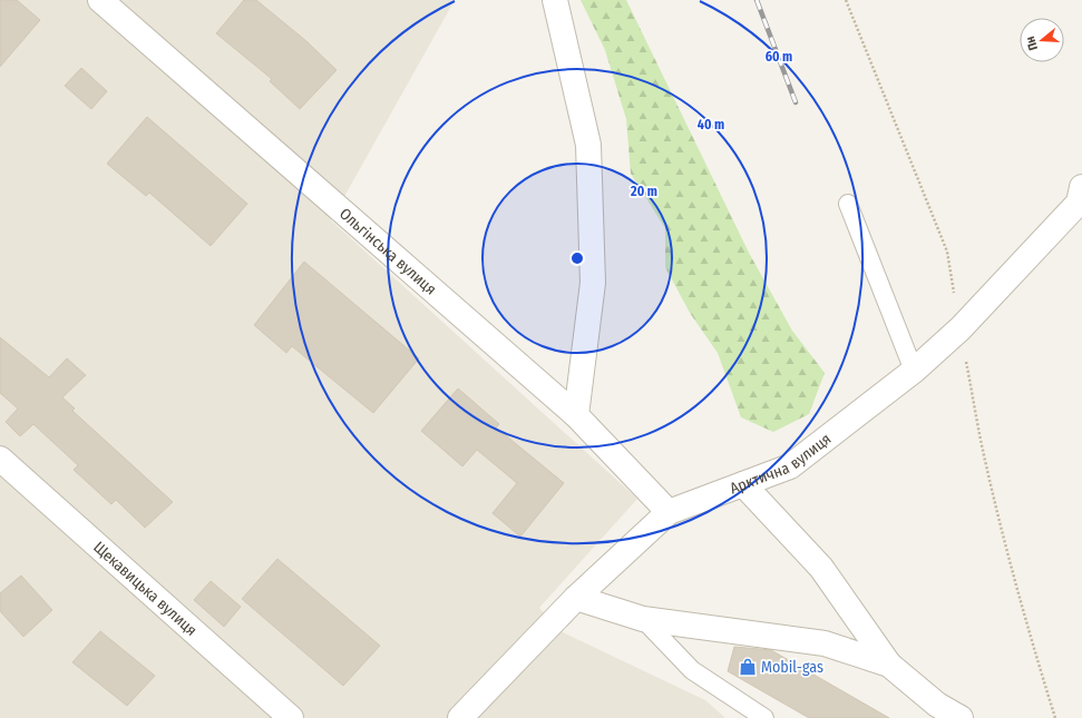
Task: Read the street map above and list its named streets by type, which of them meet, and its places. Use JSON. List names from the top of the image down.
{
  "streets": {
    "street": ["Ольгінська вулиця", "Арктична вулиця", "Щекавицька вулиця"]
  },
  "crossings": [
    ["Ольгінська вулиця", "Арктична вулиця"]
  ],
  "places": {
    "shop": ["Mobil-gas"]
  },
  "north": "left",
  "rings": ["60 m", "40 m", "20 m"]
}
